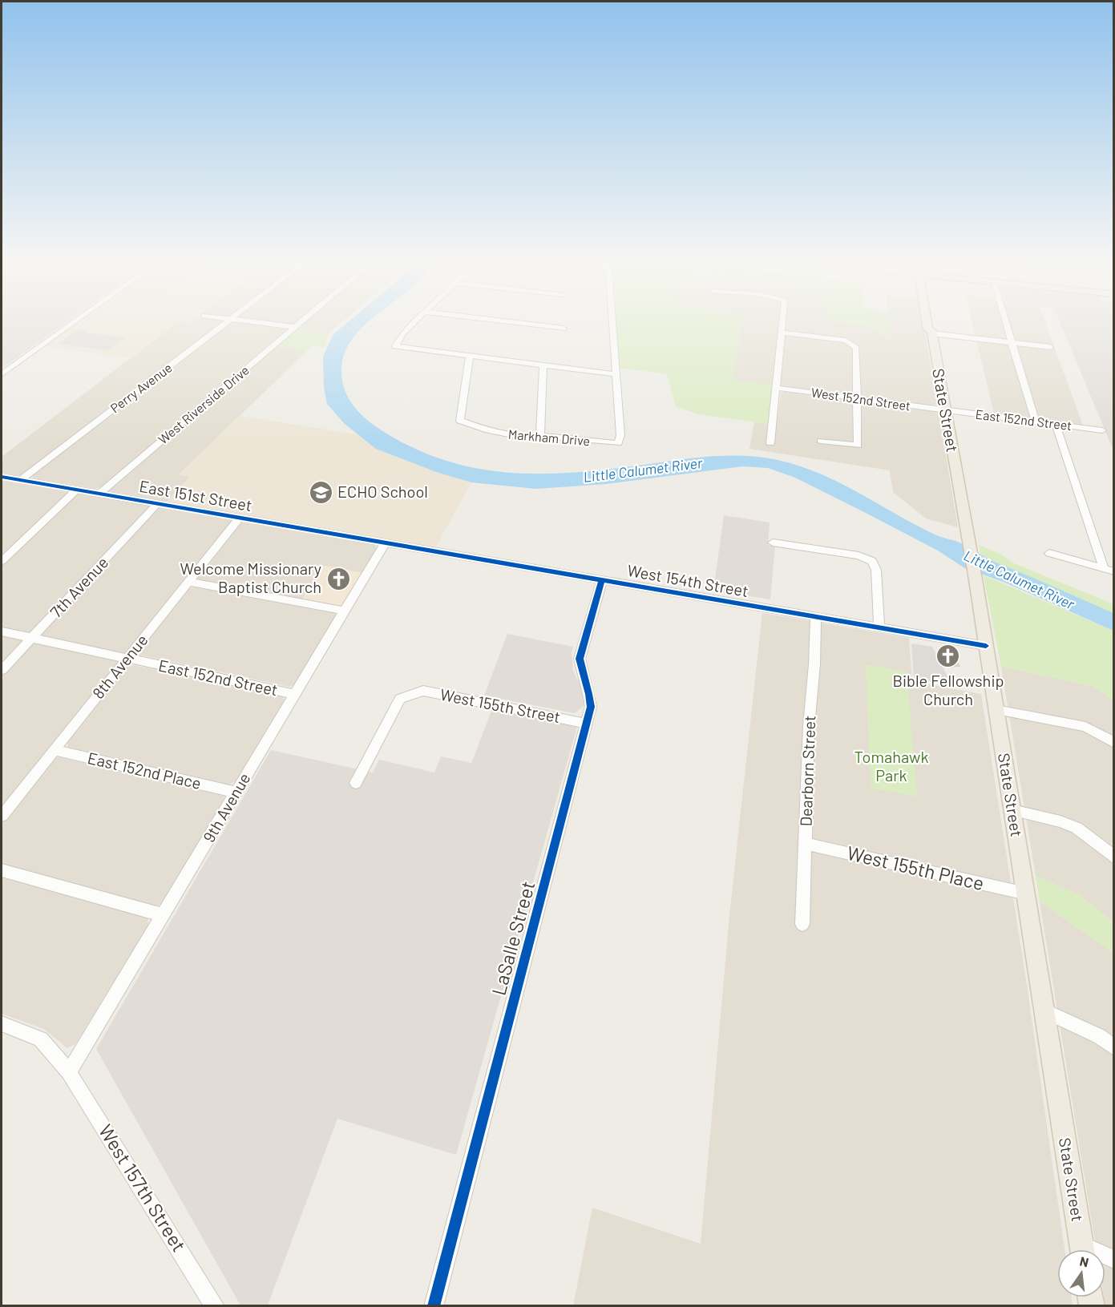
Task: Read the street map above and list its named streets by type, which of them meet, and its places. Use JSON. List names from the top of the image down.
{
  "streets": {
    "main road": ["State Street"],
    "street": [
      "Perry Avenue",
      "West 152nd Street",
      "West Riverside Drive",
      "East 152nd Street",
      "Markham Drive",
      "East 151st Street",
      "West 154th Street",
      "7th Avenue",
      "8th Avenue",
      "West 155th Street",
      "East 152nd Place",
      "Dearborn Street",
      "9th Avenue",
      "West 155th Place",
      "LaSalle Street",
      "West 157th Street"
    ]
  },
  "crossings": [
    ["Perry Avenue", "East 151st Street"],
    ["West 152nd Street", "State Street"],
    ["West 152nd Street", "East 152nd Street"],
    ["West Riverside Drive", "East 151st Street"],
    ["State Street", "East 152nd Street"],
    ["State Street", "West 154th Street"],
    ["State Street", "West 155th Place"],
    ["East 152nd Street", "7th Avenue"],
    ["East 152nd Street", "8th Avenue"],
    ["East 152nd Street", "9th Avenue"],
    ["East 151st Street", "West 154th Street"],
    ["East 151st Street", "7th Avenue"],
    ["East 151st Street", "8th Avenue"],
    ["East 151st Street", "9th Avenue"],
    ["West 154th Street", "Dearborn Street"],
    ["West 154th Street", "9th Avenue"],
    ["West 154th Street", "LaSalle Street"],
    ["8th Avenue", "East 152nd Place"],
    ["West 155th Street", "LaSalle Street"],
    ["East 152nd Place", "9th Avenue"],
    ["Dearborn Street", "West 155th Place"],
    ["9th Avenue", "West 157th Street"]
  ],
  "water": ["Little Calumet River"],
  "parks": ["Tomahawk Park"],
  "places": {
    "school or university": ["ECHO School"],
    "church": ["Welcome Missionary Baptist Church", "Bible Fellowship Church"]
  },
  "north": "top"
}
